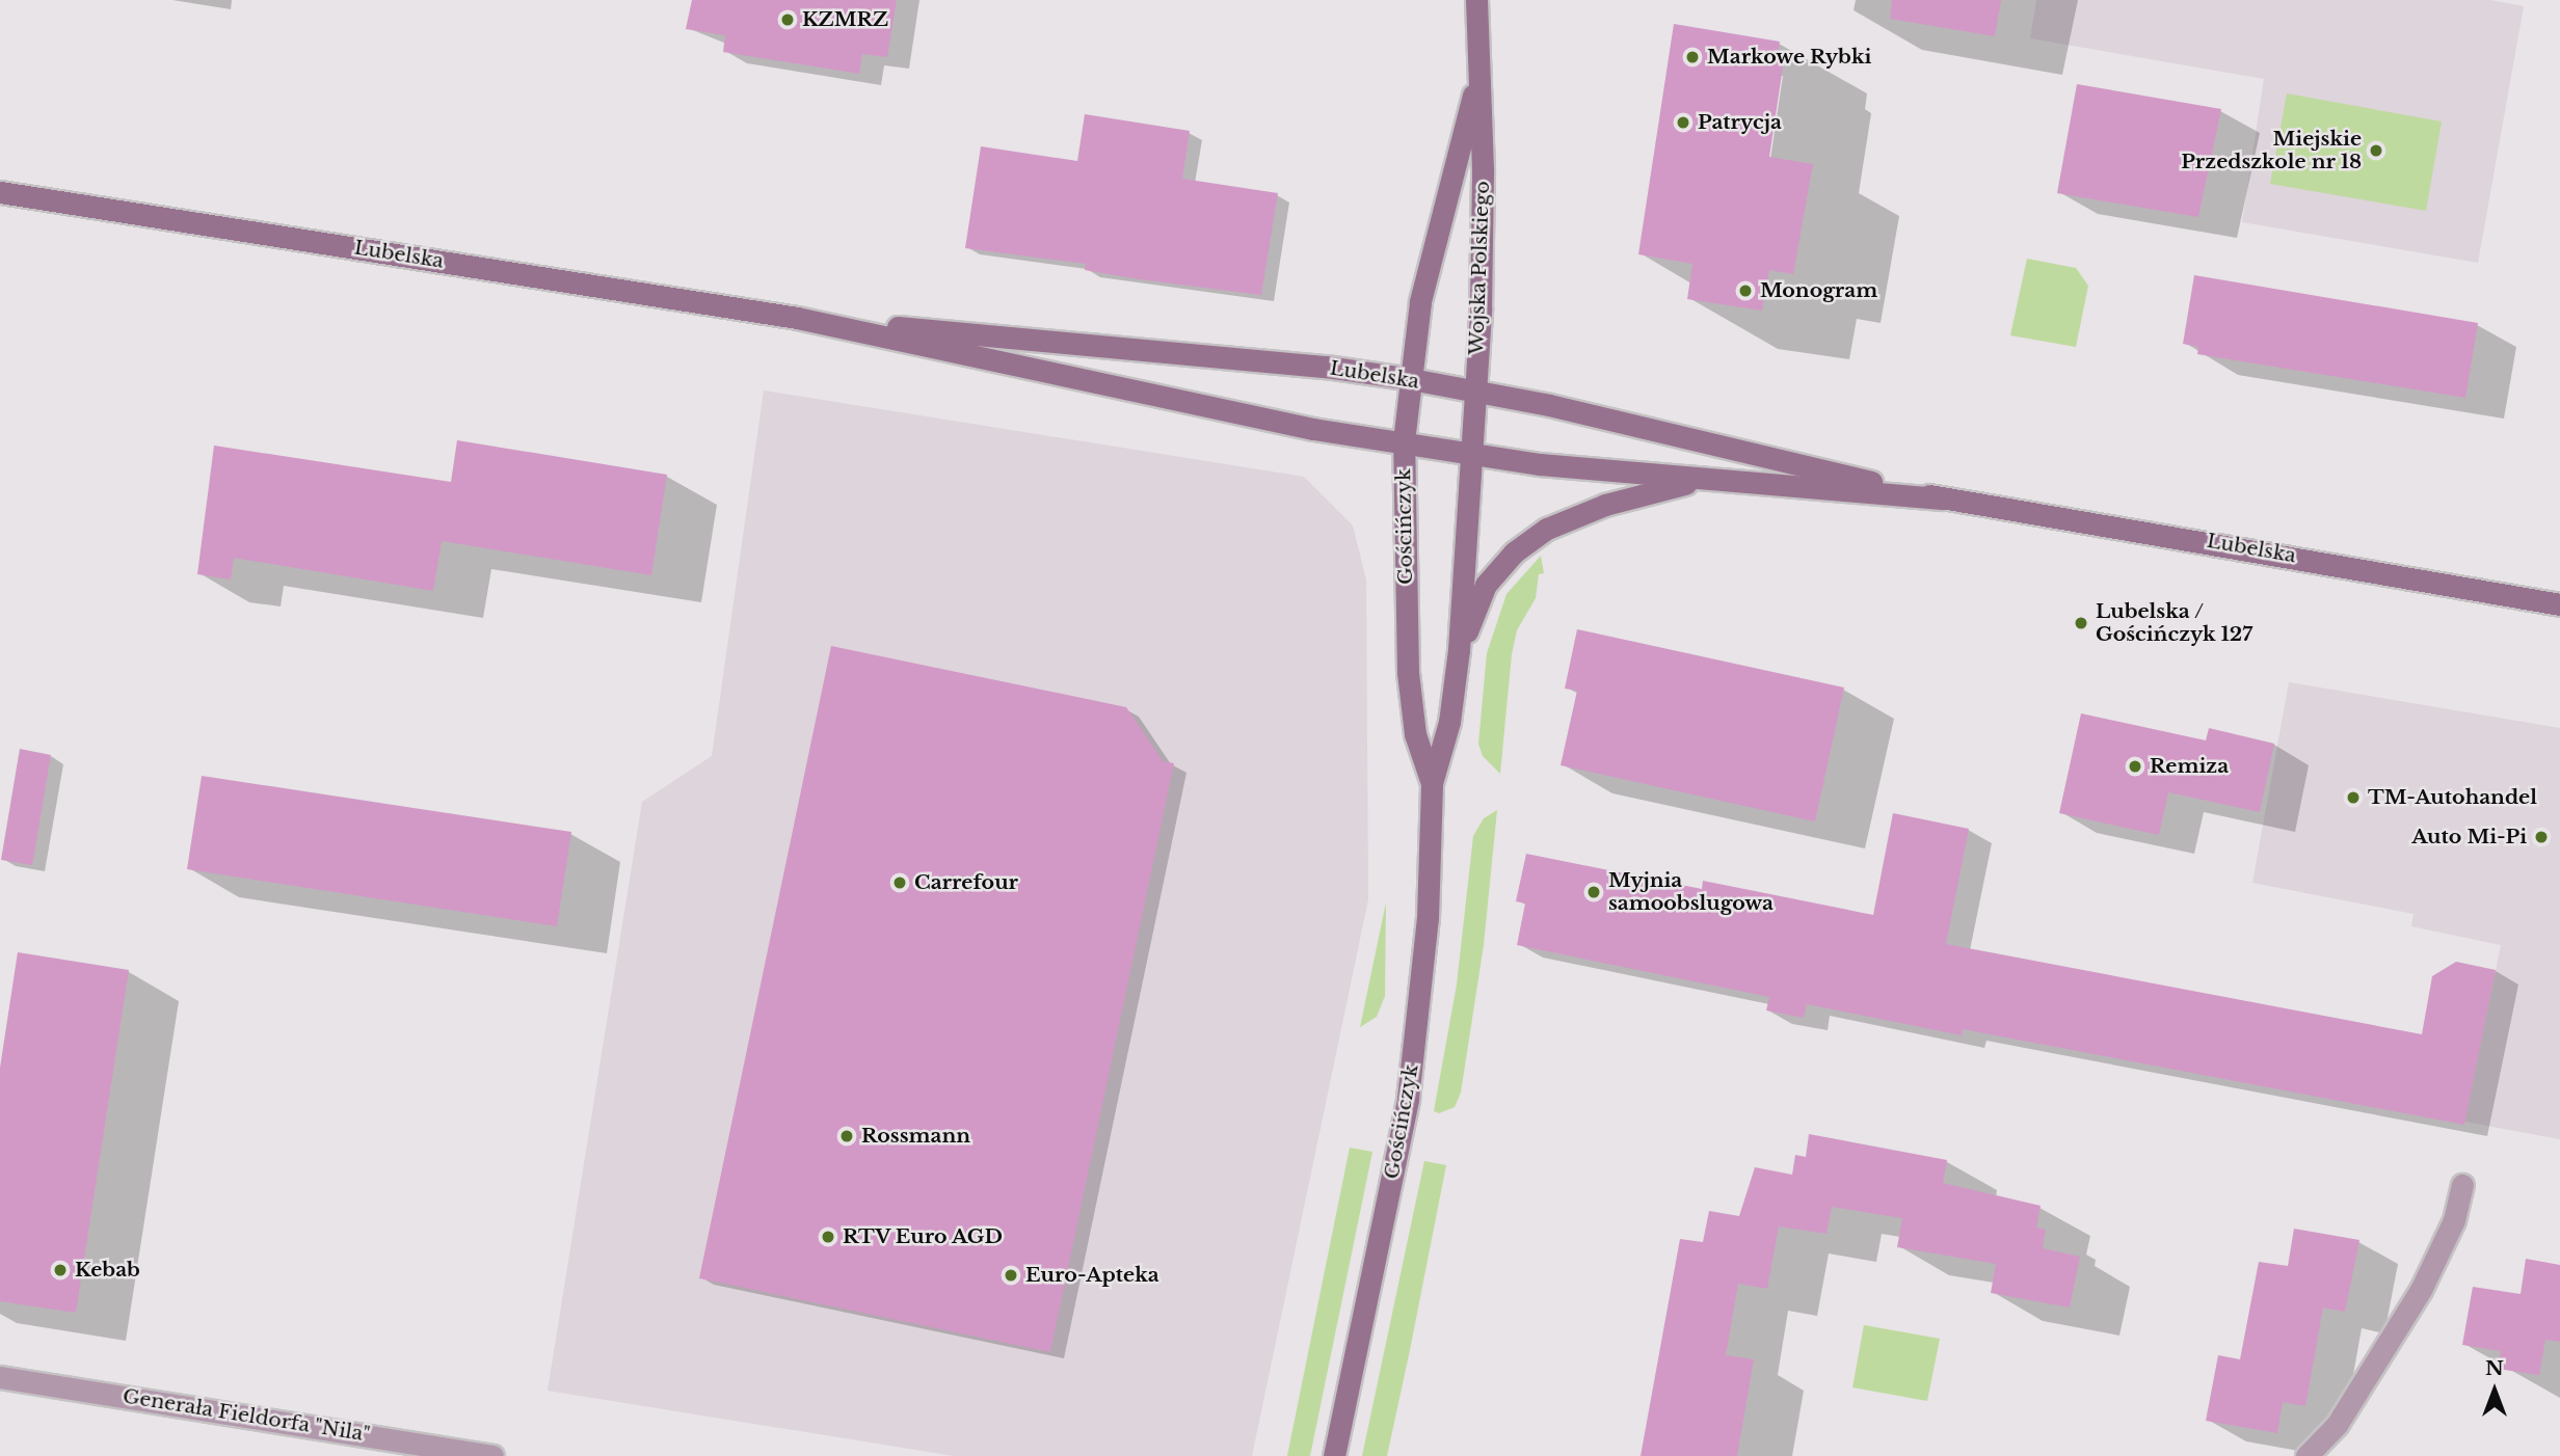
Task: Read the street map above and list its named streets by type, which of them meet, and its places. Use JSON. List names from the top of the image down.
{
  "streets": {
    "main road": ["Lubelska", "Wojska Polskiego", "Gościńczyk"],
    "street": ["Generała Fieldorfa \"Nila\""]
  },
  "crossings": [
    ["Lubelska", "Wojska Polskiego"],
    ["Lubelska", "Gościńczyk"],
    ["Wojska Polskiego", "Gościńczyk"]
  ],
  "places": [
    "KZMRZ",
    "Markowe Rybki",
    "Patrycja",
    "Miejskie Przedszkole nr 18",
    "Monogram",
    "Lubelska / Gościńczyk 127",
    "Remiza",
    "TM-Autohandel",
    "Auto Mi-Pi",
    "Carrefour",
    "Myjnia samoobslugowa",
    "Rossmann",
    "RTV Euro AGD",
    "Kebab",
    "Euro-Apteka"
  ],
  "north": "top"
}
